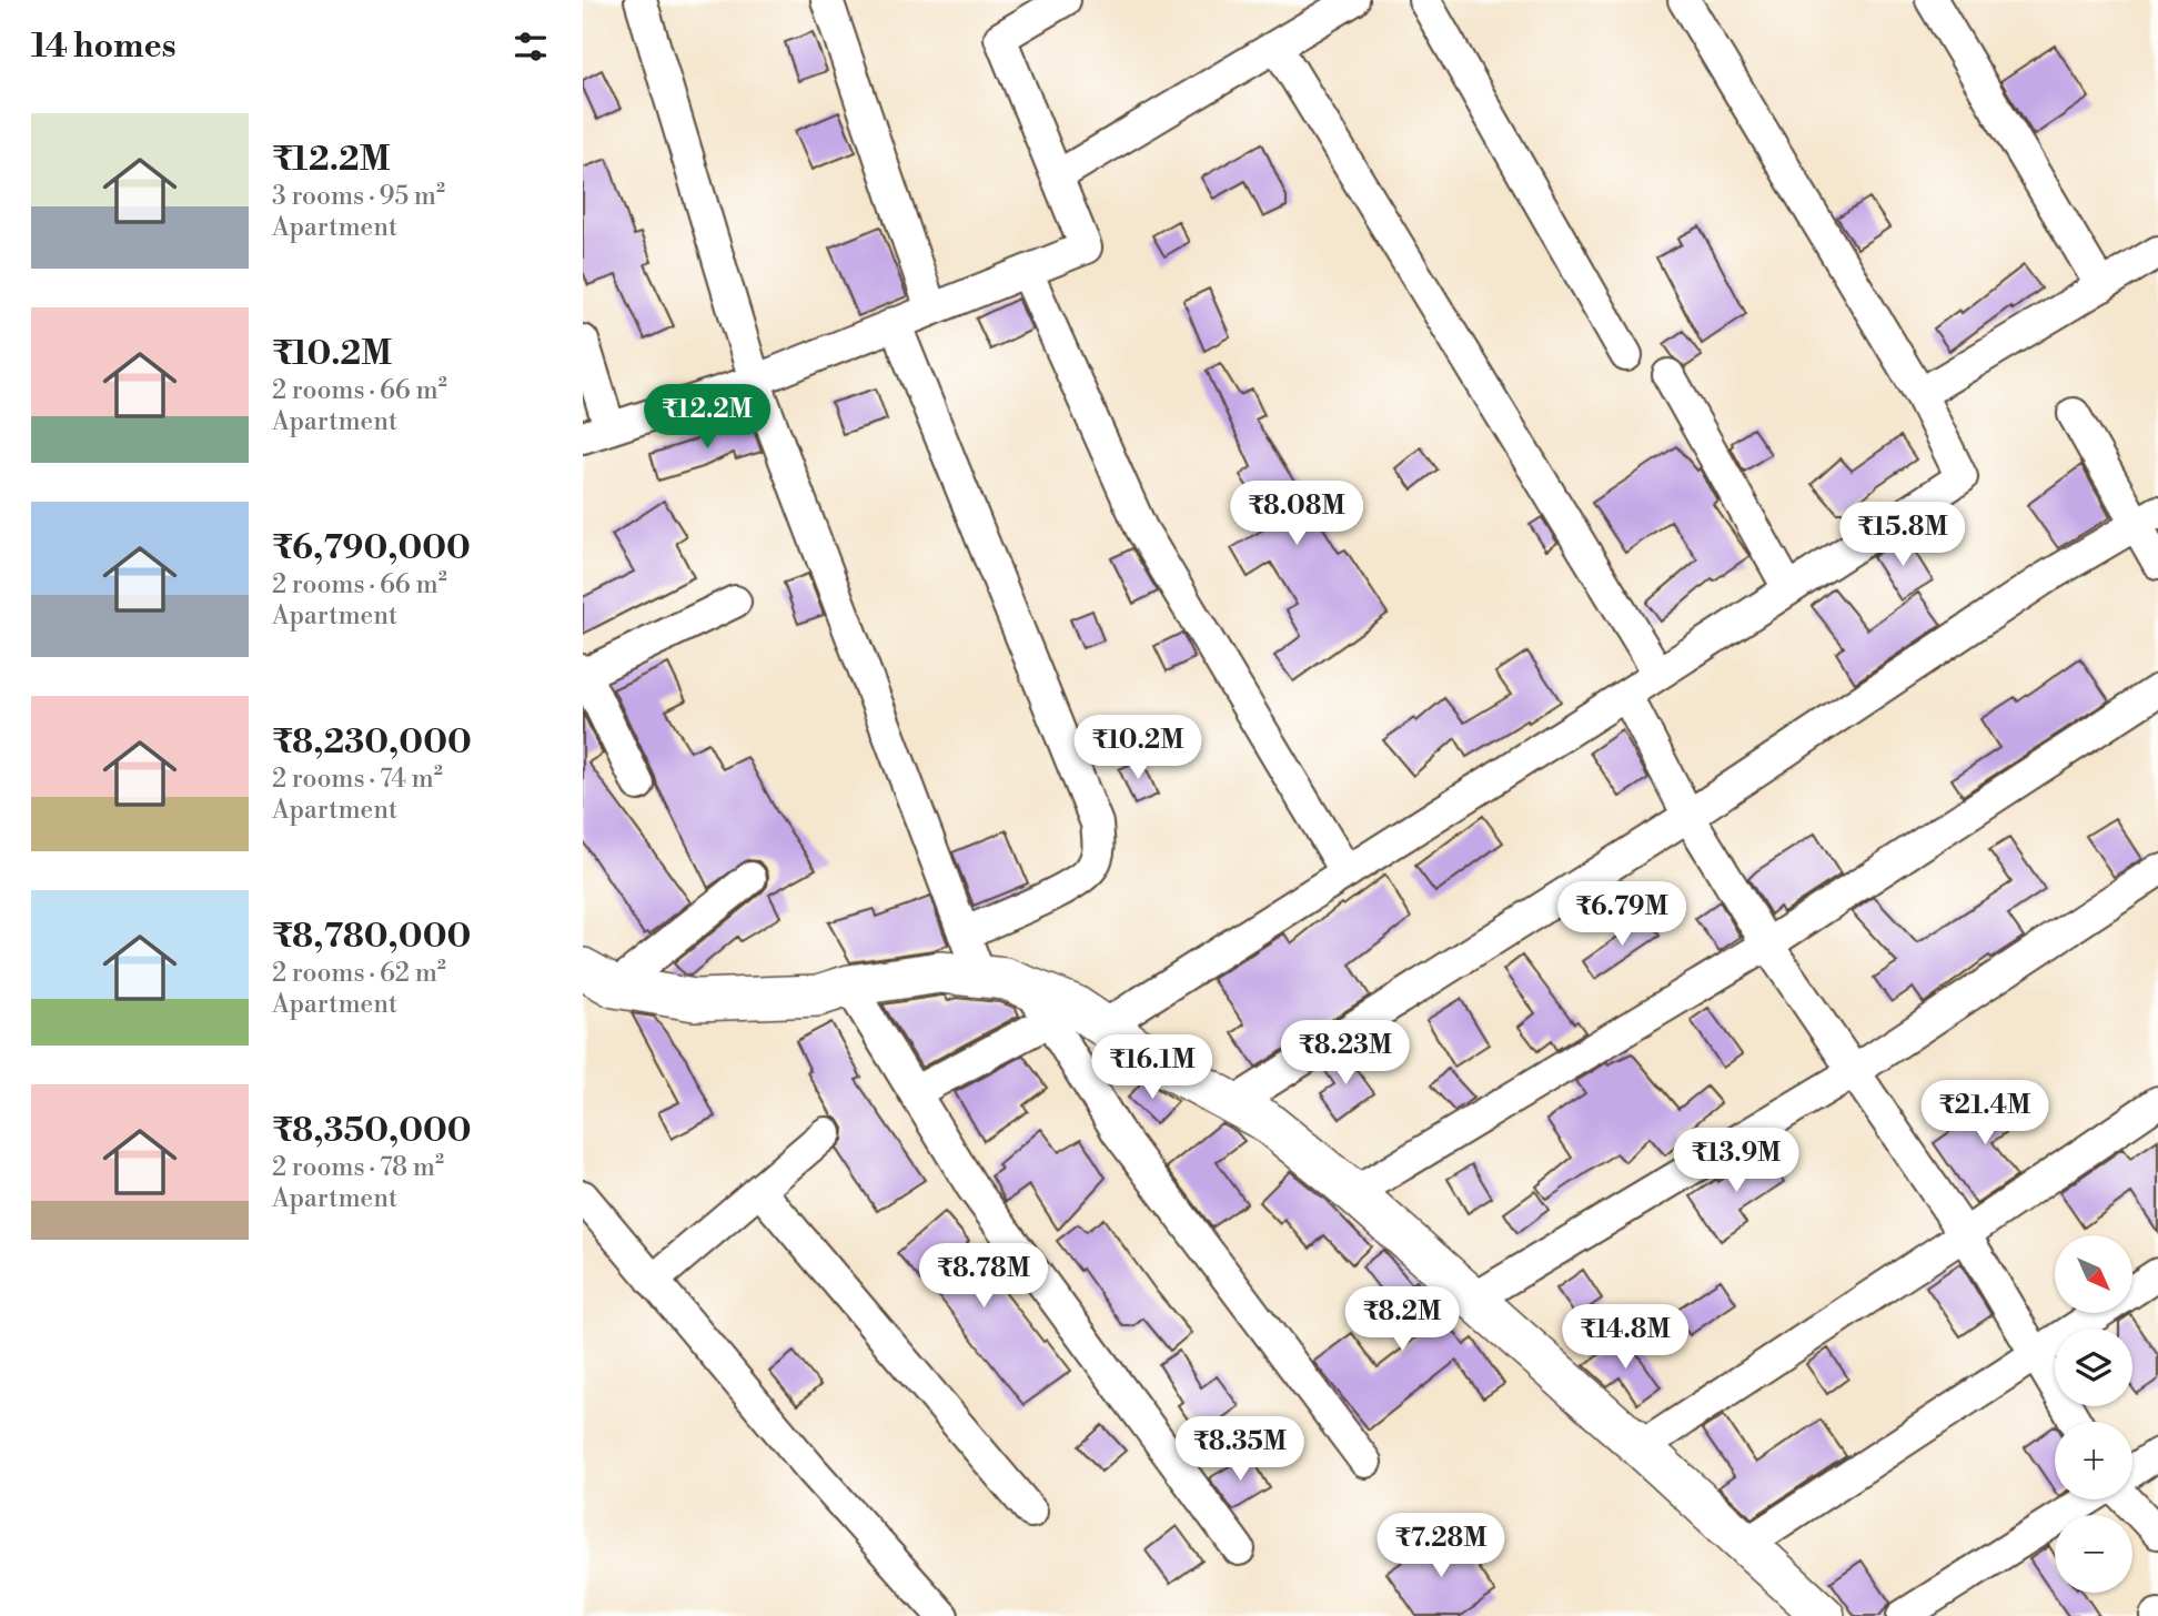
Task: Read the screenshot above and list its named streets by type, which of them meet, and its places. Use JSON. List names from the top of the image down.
{
  "north": "bottom right",
  "page": {
    "heading": "14 homes",
    "list": [
      {
        "name": "₹12.2M",
        "note": "3 rooms · 95 m² · Apartment"
      },
      {
        "name": "₹10.2M",
        "note": "2 rooms · 66 m² · Apartment"
      },
      {
        "name": "₹6,790,000",
        "note": "2 rooms · 66 m² · Apartment"
      },
      {
        "name": "₹8,230,000",
        "note": "2 rooms · 74 m² · Apartment"
      },
      {
        "name": "₹8,780,000",
        "note": "2 rooms · 62 m² · Apartment"
      },
      {
        "name": "₹8,350,000",
        "note": "2 rooms · 78 m² · Apartment"
      }
    ],
    "price": [
      "₹12.2M",
      "₹8.08M",
      "₹15.8M",
      "₹10.2M",
      "₹6.79M",
      "₹8.23M",
      "₹16.1M",
      "₹21.4M",
      "₹13.9M",
      "₹8.78M",
      "₹8.2M",
      "₹14.8M",
      "₹8.35M",
      "₹7.28M"
    ],
    "map_buttons": ["+", "−"]
  }
}
